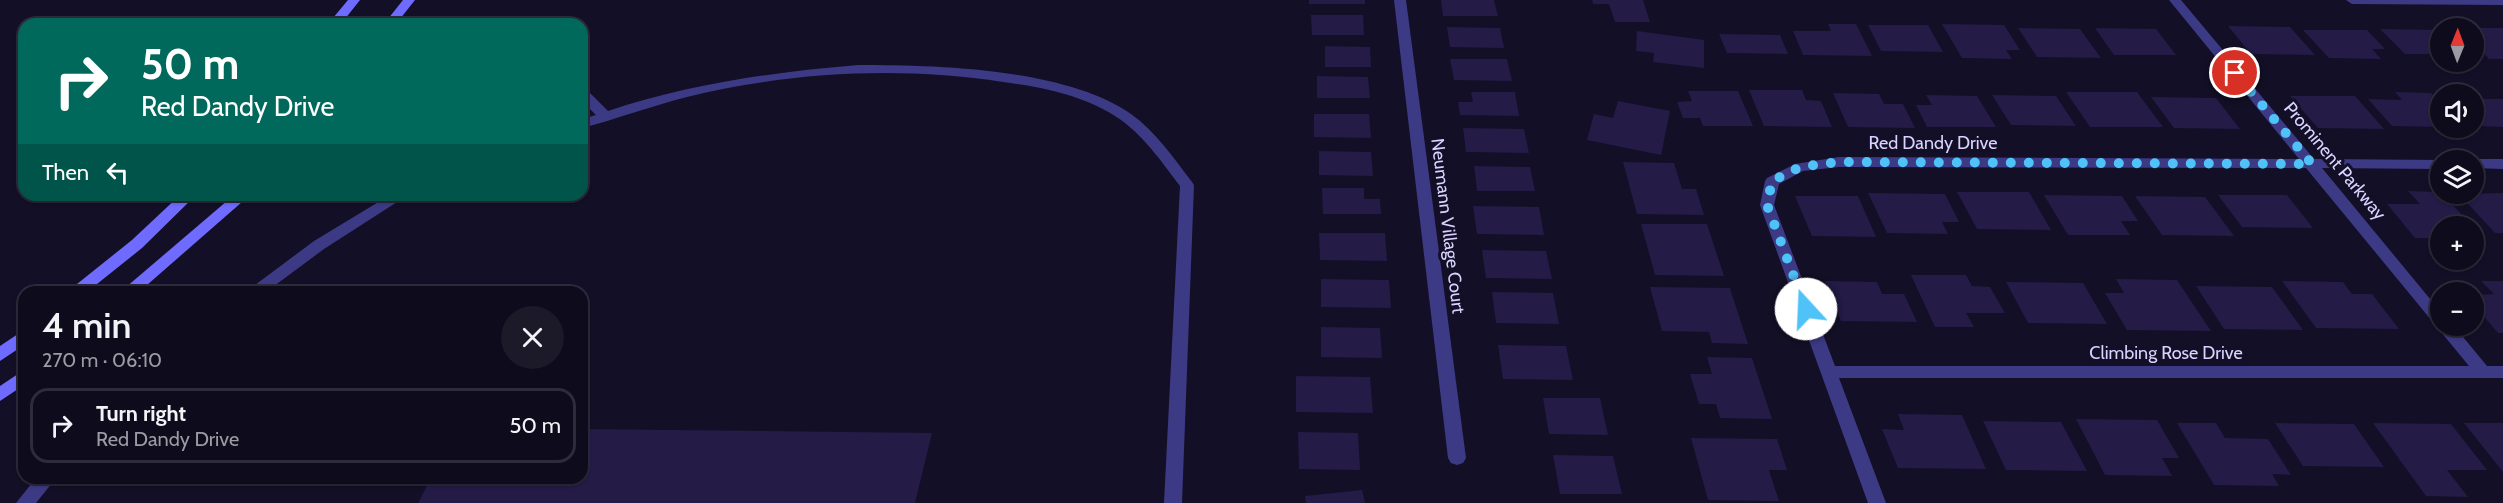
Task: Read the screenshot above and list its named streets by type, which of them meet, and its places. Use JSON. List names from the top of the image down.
{
  "streets": {
    "street": [
      "Red Dandy Drive",
      "Prominent Parkway",
      "Neumann Village Court",
      "Climbing Rose Drive"
    ]
  },
  "crossings": [
    ["Red Dandy Drive", "Prominent Parkway"],
    ["Red Dandy Drive", "Climbing Rose Drive"]
  ],
  "north": "top",
  "page": {
    "map_buttons": ["+", "−"],
    "turn": ["50 m", "Red Dandy Drive"],
    "then": "Then",
    "heading": ["4 min", "270 m · 06:10"],
    "list": [
      {
        "name": "Turn right",
        "note": "Red Dandy Drive",
        "value": "50 m"
      }
    ]
  }
}
